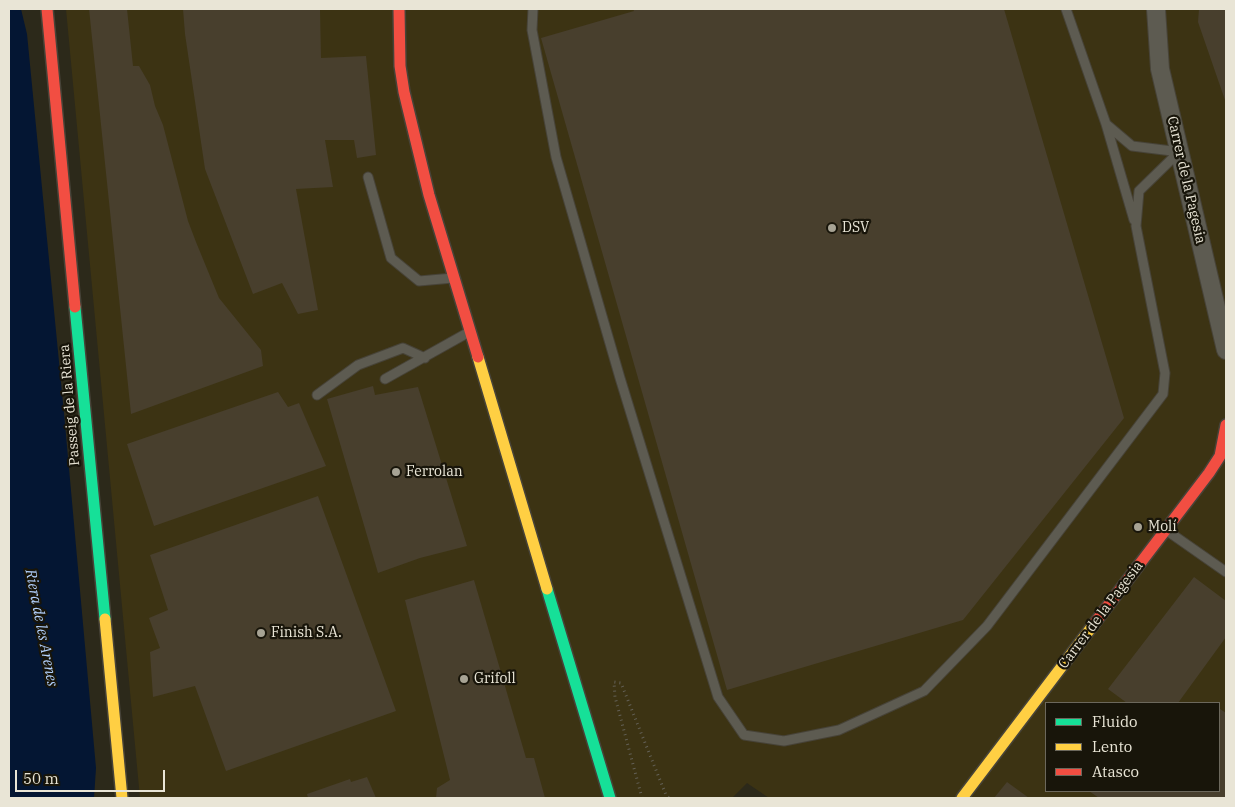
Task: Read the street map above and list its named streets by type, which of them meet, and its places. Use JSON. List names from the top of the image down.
{
  "streets": {
    "street": ["Carrer de la Pagesia", "Passeig de la Riera"]
  },
  "water": ["Riera de les Arenes"],
  "places": [
    "DSV",
    "Ferrolan",
    "Molí",
    "Finish S.A.",
    "Grifoll"
  ],
  "legend": ["Fluido", "Lento", "Atasco"],
  "scale_bar": "50 m"
}
